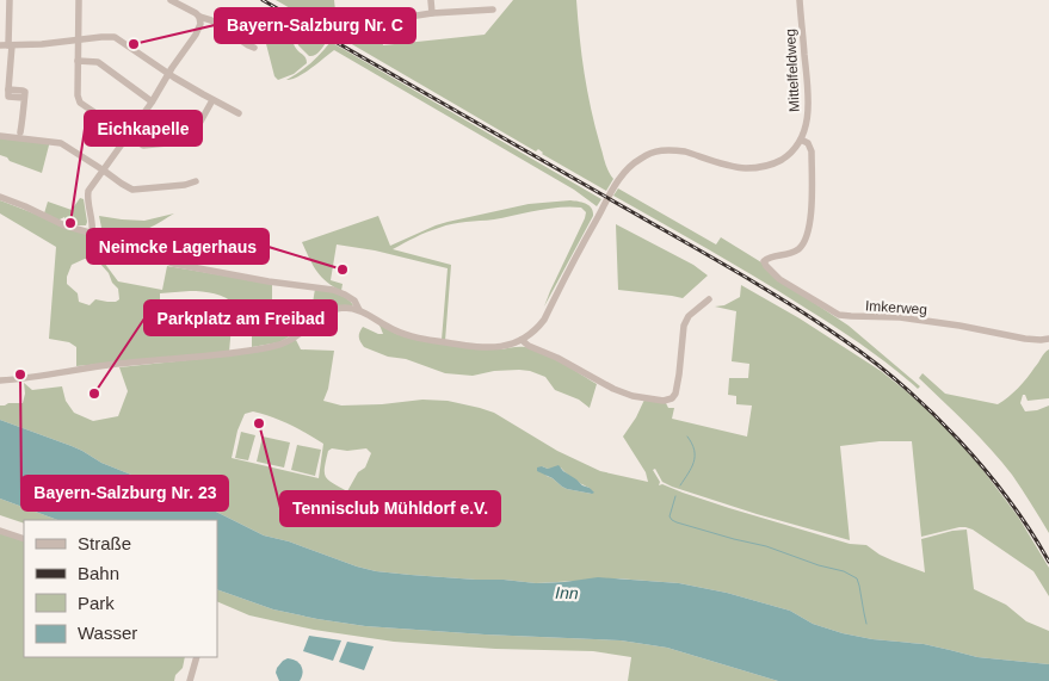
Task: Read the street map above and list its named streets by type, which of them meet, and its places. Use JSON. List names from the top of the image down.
{
  "streets": {
    "street": ["Mittelfeldweg", "Imkerweg"]
  },
  "crossings": [
    ["Mittelfeldweg", "Imkerweg"]
  ],
  "water": ["Inn"],
  "places": [
    "Bayern-Salzburg Nr. C",
    "Eichkapelle",
    "Neimcke Lagerhaus",
    "Bayern-Salzburg Nr. 23",
    "Parkplatz am Freibad",
    "Tennisclub Mühldorf e.V."
  ],
  "legend": [
    "Straße",
    "Bahn",
    "Park",
    "Wasser"
  ]
}
